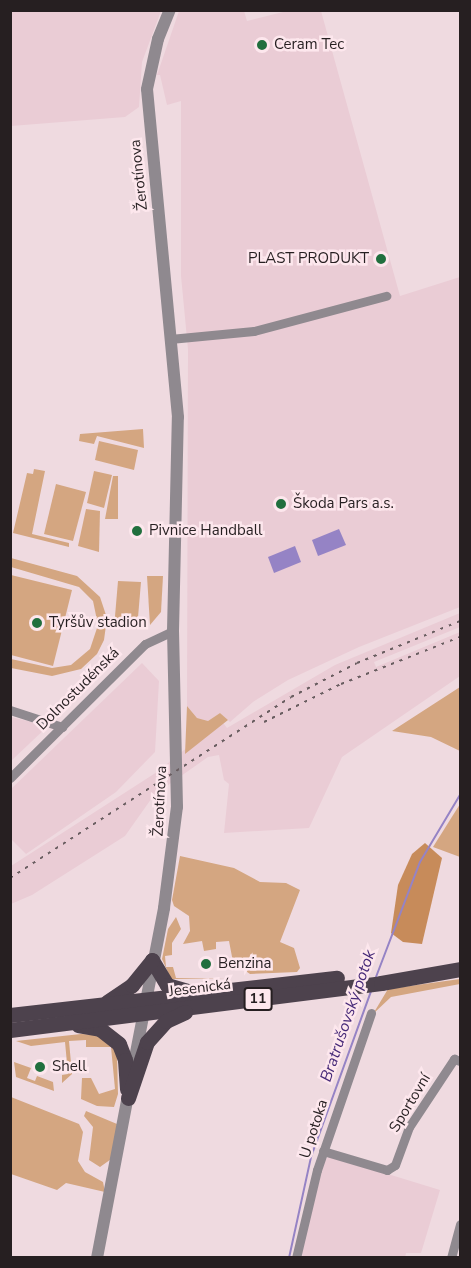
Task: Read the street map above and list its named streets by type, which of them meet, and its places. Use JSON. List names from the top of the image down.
{
  "streets": {
    "main road": ["Jesenická", "11"],
    "street": [
      "Žerotínova",
      "Dolnostudénská",
      "Sportovní",
      "U potoka"
    ]
  },
  "crossings": [
    ["Žerotínova", "Dolnostudénská"],
    ["Žerotínova", "Jesenická"],
    ["Sportovní", "U potoka"]
  ],
  "water": ["Bratrušovský potok"],
  "places": [
    "Ceram Tec",
    "PLAST PRODUKT",
    "Škoda Pars a.s.",
    "Pivnice Handball",
    "Tyršův stadion",
    "Benzina",
    "Shell"
  ]
}
